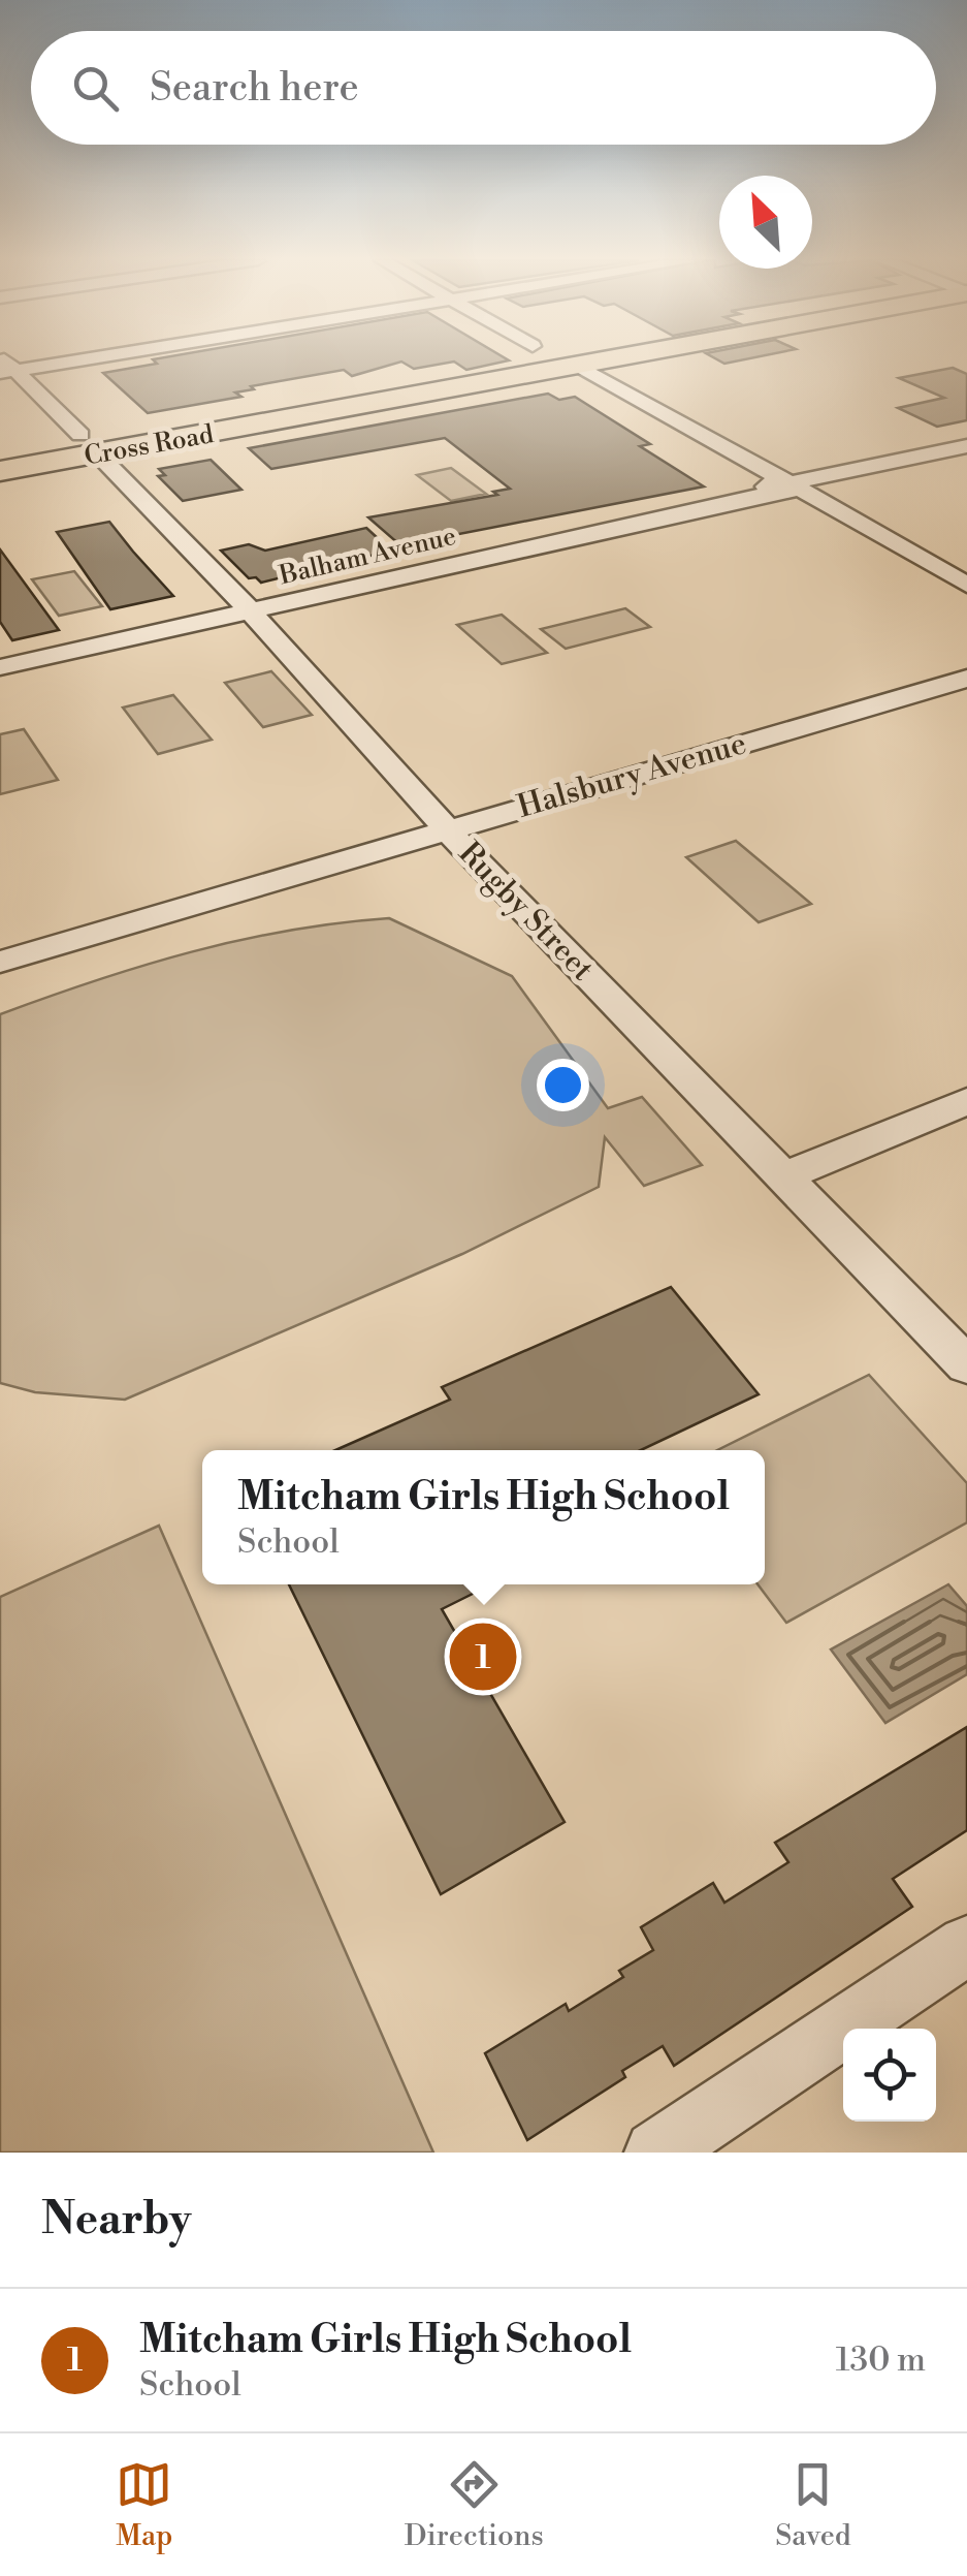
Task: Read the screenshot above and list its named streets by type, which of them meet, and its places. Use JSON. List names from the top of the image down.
{
  "streets": {
    "highway": ["Cross Road"],
    "street": ["Balham Avenue", "Halsbury Avenue", "Rugby Street"]
  },
  "crossings": [
    ["Cross Road", "Rugby Street"],
    ["Balham Avenue", "Rugby Street"],
    ["Halsbury Avenue", "Rugby Street"]
  ],
  "north": "top left",
  "page": {
    "search": "Search here",
    "popup": ["Mitcham Girls High School", "School"],
    "pins": "1",
    "heading": "Nearby",
    "list": [
      {
        "mark": "1",
        "name": "Mitcham Girls High School",
        "note": "School",
        "value": "130 m"
      }
    ],
    "nav": ["Map", "Directions", "Saved"]
  }
}
